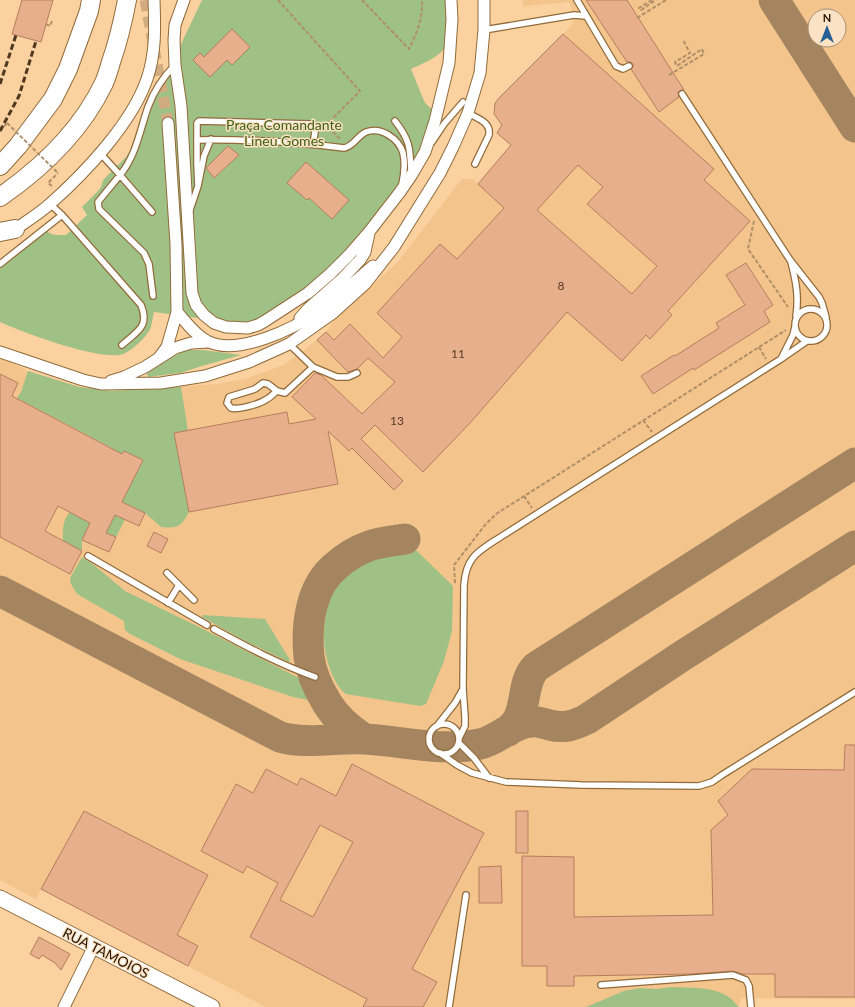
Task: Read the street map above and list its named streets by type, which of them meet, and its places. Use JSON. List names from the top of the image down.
{
  "streets": {
    "main road": ["RUA TAMOIOS"]
  },
  "parks": ["Praça Comandante Lineu Gomes"],
  "house_numbers": ["8", "11", "13"],
  "north": "top"
}
